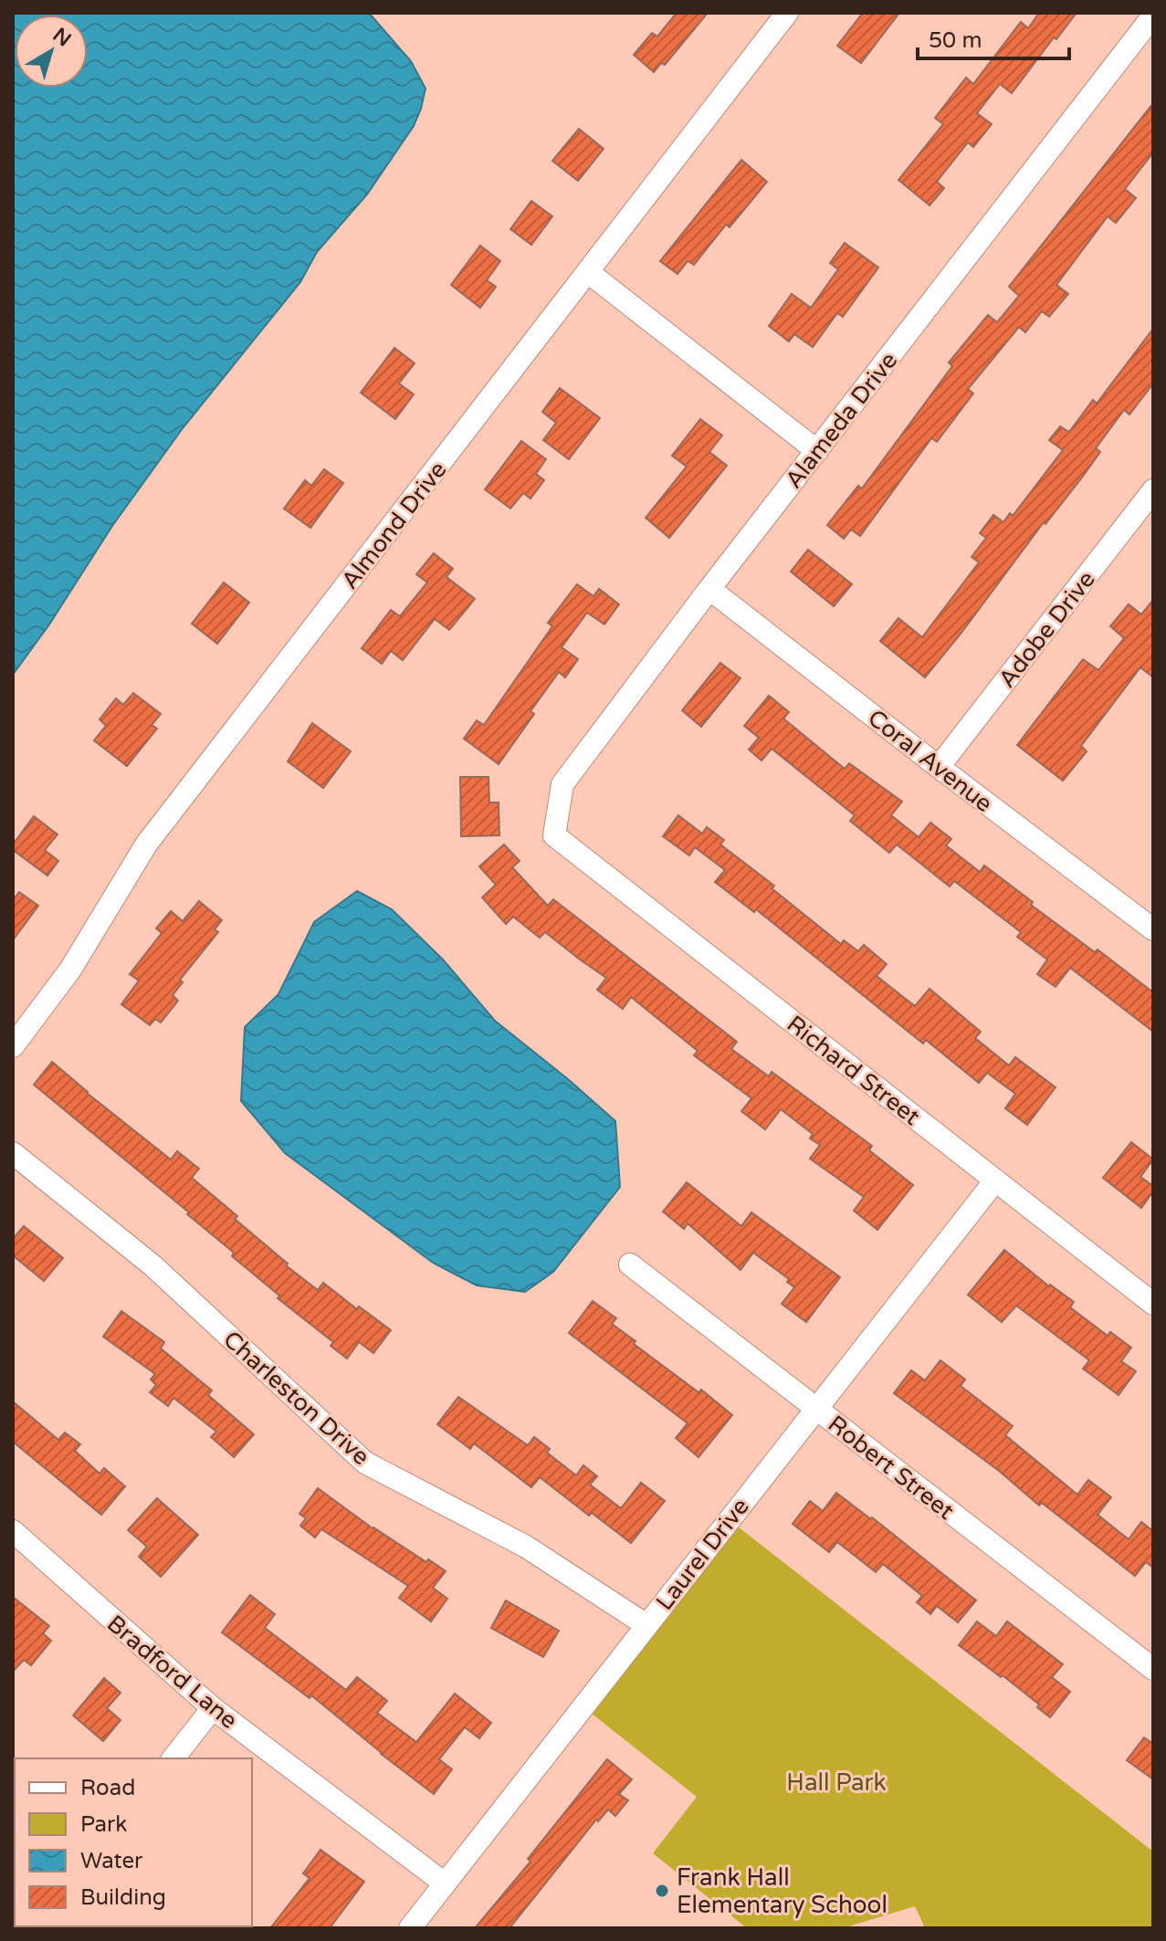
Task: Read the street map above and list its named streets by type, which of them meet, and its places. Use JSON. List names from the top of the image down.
{
  "streets": {
    "street": [
      "Alameda Drive",
      "Almond Drive",
      "Adobe Drive",
      "Coral Avenue",
      "Richard Street",
      "Charleston Drive",
      "Robert Street",
      "Laurel Drive",
      "Bradford Lane"
    ]
  },
  "crossings": [
    ["Alameda Drive", "Coral Avenue"],
    ["Alameda Drive", "Richard Street"],
    ["Adobe Drive", "Coral Avenue"],
    ["Richard Street", "Laurel Drive"],
    ["Charleston Drive", "Laurel Drive"],
    ["Robert Street", "Laurel Drive"],
    ["Laurel Drive", "Bradford Lane"]
  ],
  "parks": ["Hall Park"],
  "places": ["Frank Hall Elementary School"],
  "legend": [
    "Road",
    "Park",
    "Water",
    "Building"
  ],
  "scale_bar": "50 m",
  "north": "top right"
}
